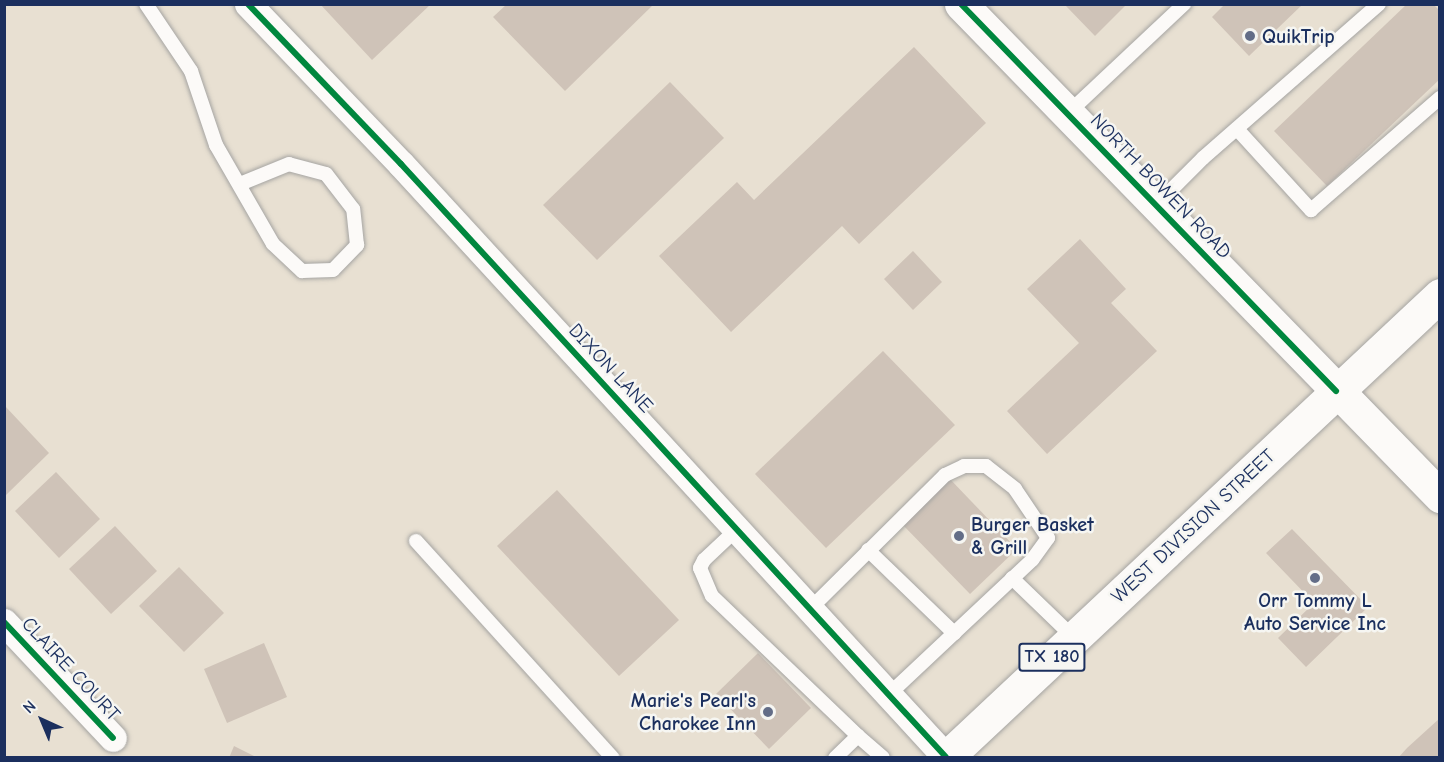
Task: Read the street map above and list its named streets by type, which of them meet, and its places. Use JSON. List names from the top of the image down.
{
  "streets": {
    "main road": ["NORTH BOWEN ROAD", "WEST DIVISION STREET", "TX 180"],
    "street": ["DIXON LANE", "CLAIRE COURT"]
  },
  "crossings": [
    ["NORTH BOWEN ROAD", "WEST DIVISION STREET"],
    ["DIXON LANE", "WEST DIVISION STREET"]
  ],
  "places": [
    "QuikTrip",
    "Burger Basket & Grill",
    "Orr Tommy L Auto Service Inc",
    "Marie's Pearl's Charokee Inn"
  ],
  "north": "top left"
}
